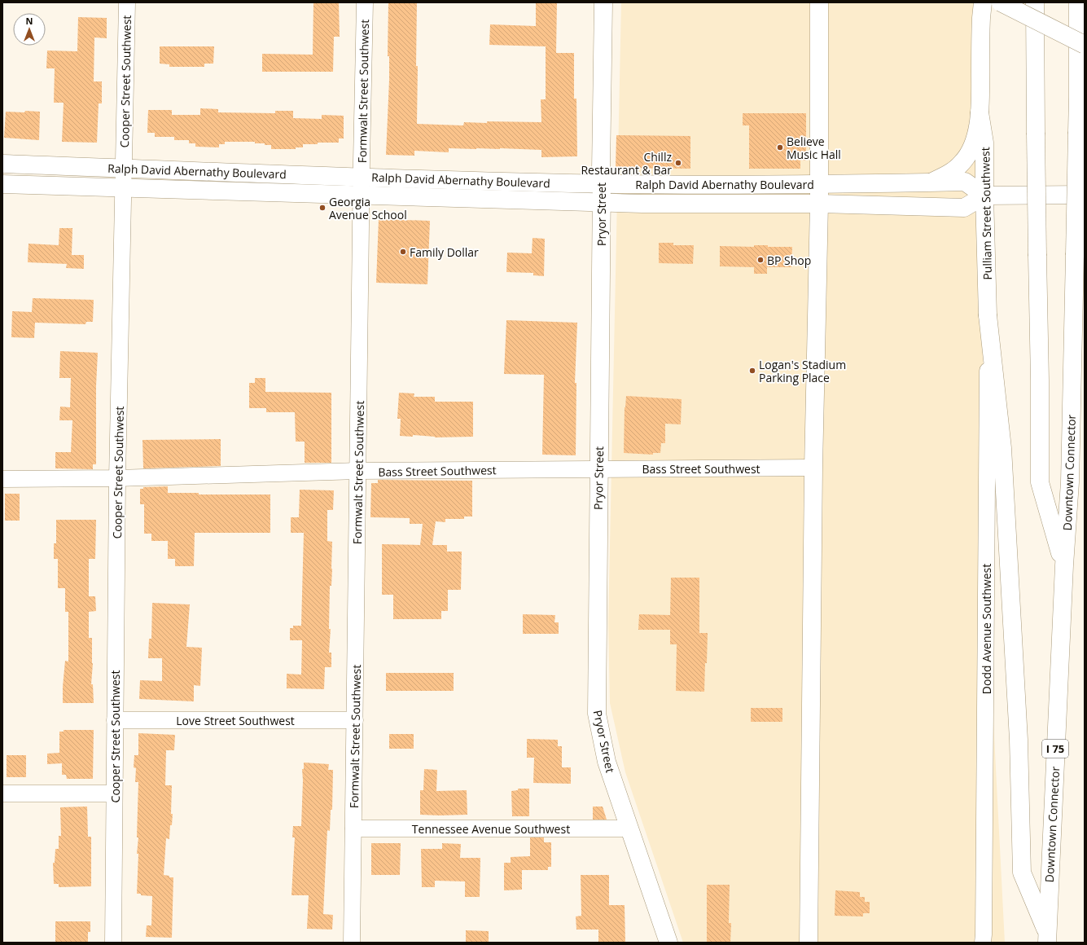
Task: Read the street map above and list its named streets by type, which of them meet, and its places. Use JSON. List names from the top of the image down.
{
  "streets": {
    "main road": [
      "Ralph David Abernathy Boulevard",
      "Pulliam Street Southwest",
      "Pryor Street",
      "Downtown Connector",
      "I 75"
    ],
    "street": [
      "Cooper Street Southwest",
      "Formwalt Street Southwest",
      "Bass Street Southwest",
      "Dodd Avenue Southwest",
      "Love Street Southwest",
      "Tennessee Avenue Southwest"
    ]
  },
  "crossings": [
    ["Cooper Street Southwest", "Ralph David Abernathy Boulevard"],
    ["Cooper Street Southwest", "Bass Street Southwest"],
    ["Cooper Street Southwest", "Love Street Southwest"],
    ["Formwalt Street Southwest", "Ralph David Abernathy Boulevard"],
    ["Formwalt Street Southwest", "Bass Street Southwest"],
    ["Formwalt Street Southwest", "Love Street Southwest"],
    ["Formwalt Street Southwest", "Tennessee Avenue Southwest"],
    ["Ralph David Abernathy Boulevard", "Pulliam Street Southwest"],
    ["Ralph David Abernathy Boulevard", "Pryor Street"],
    ["Pulliam Street Southwest", "Downtown Connector"],
    ["Pulliam Street Southwest", "Dodd Avenue Southwest"],
    ["Pryor Street", "Bass Street Southwest"],
    ["Pryor Street", "Tennessee Avenue Southwest"]
  ],
  "places": [
    "Believe Music Hall",
    "Chillz Restaurant & Bar",
    "Georgia Avenue School",
    "Family Dollar",
    "BP Shop",
    "Logan's Stadium Parking Place"
  ],
  "north": "top"
}
